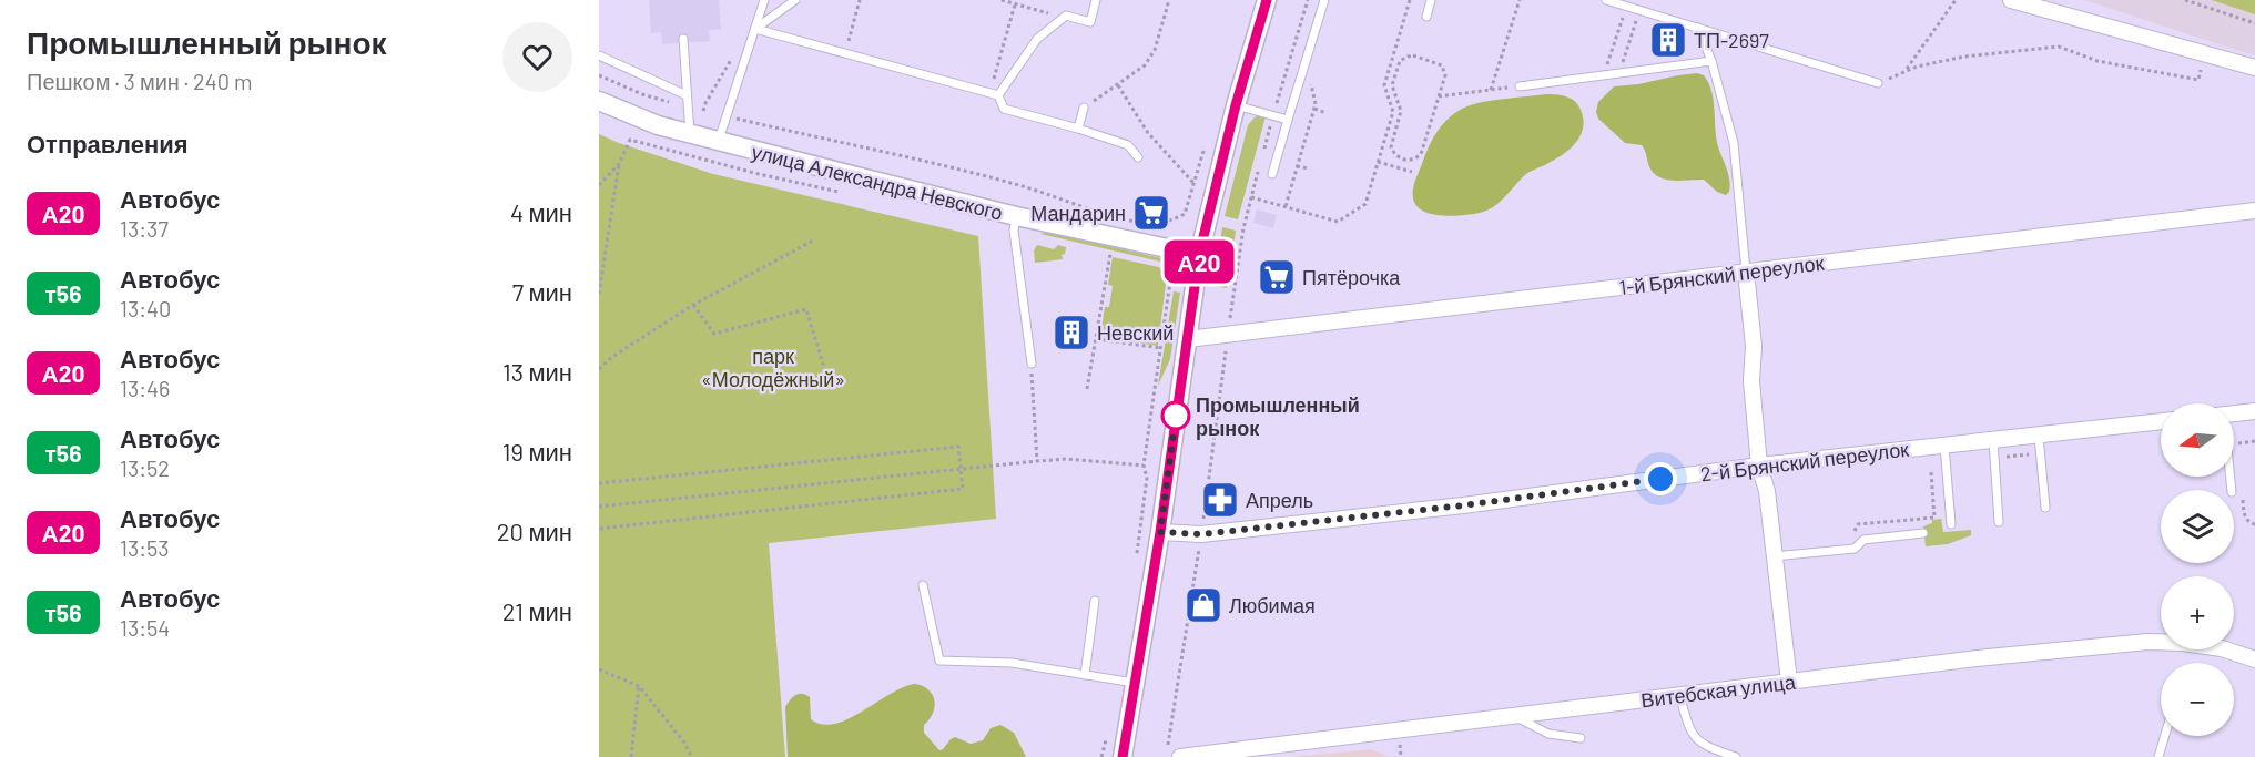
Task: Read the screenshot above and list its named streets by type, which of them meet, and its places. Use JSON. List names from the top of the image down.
{
  "streets": {
    "street": [
      "улица Александра Невского",
      "1-й Брянский переулок",
      "2-й Брянский переулок",
      "Витебская улица"
    ]
  },
  "parks": ["парк «Молодёжный»"],
  "places": {
    "building": ["ТП-2697", "Невский"],
    "supermarket": ["Мандарин", "Пятёрочка"],
    "other": ["Промышленный рынок"],
    "pharmacy": ["Апрель"],
    "shop": ["Любимая"]
  },
  "lines": ["bus line А20"],
  "north": "left",
  "page": {
    "heading": [
      ["Промышленный рынок", "Пешком · 3 мин · 240 m"],
      "Отправления"
    ],
    "on_map": "А20",
    "list": [
      {
        "mark": "А20",
        "name": "Автобус",
        "note": "13:37",
        "value": "4 мин"
      },
      {
        "mark": "т56",
        "name": "Автобус",
        "note": "13:40",
        "value": "7 мин"
      },
      {
        "mark": "А20",
        "name": "Автобус",
        "note": "13:46",
        "value": "13 мин"
      },
      {
        "mark": "т56",
        "name": "Автобус",
        "note": "13:52",
        "value": "19 мин"
      },
      {
        "mark": "А20",
        "name": "Автобус",
        "note": "13:53",
        "value": "20 мин"
      },
      {
        "mark": "т56",
        "name": "Автобус",
        "note": "13:54",
        "value": "21 мин"
      }
    ],
    "map_buttons": ["+", "−"]
  }
}
